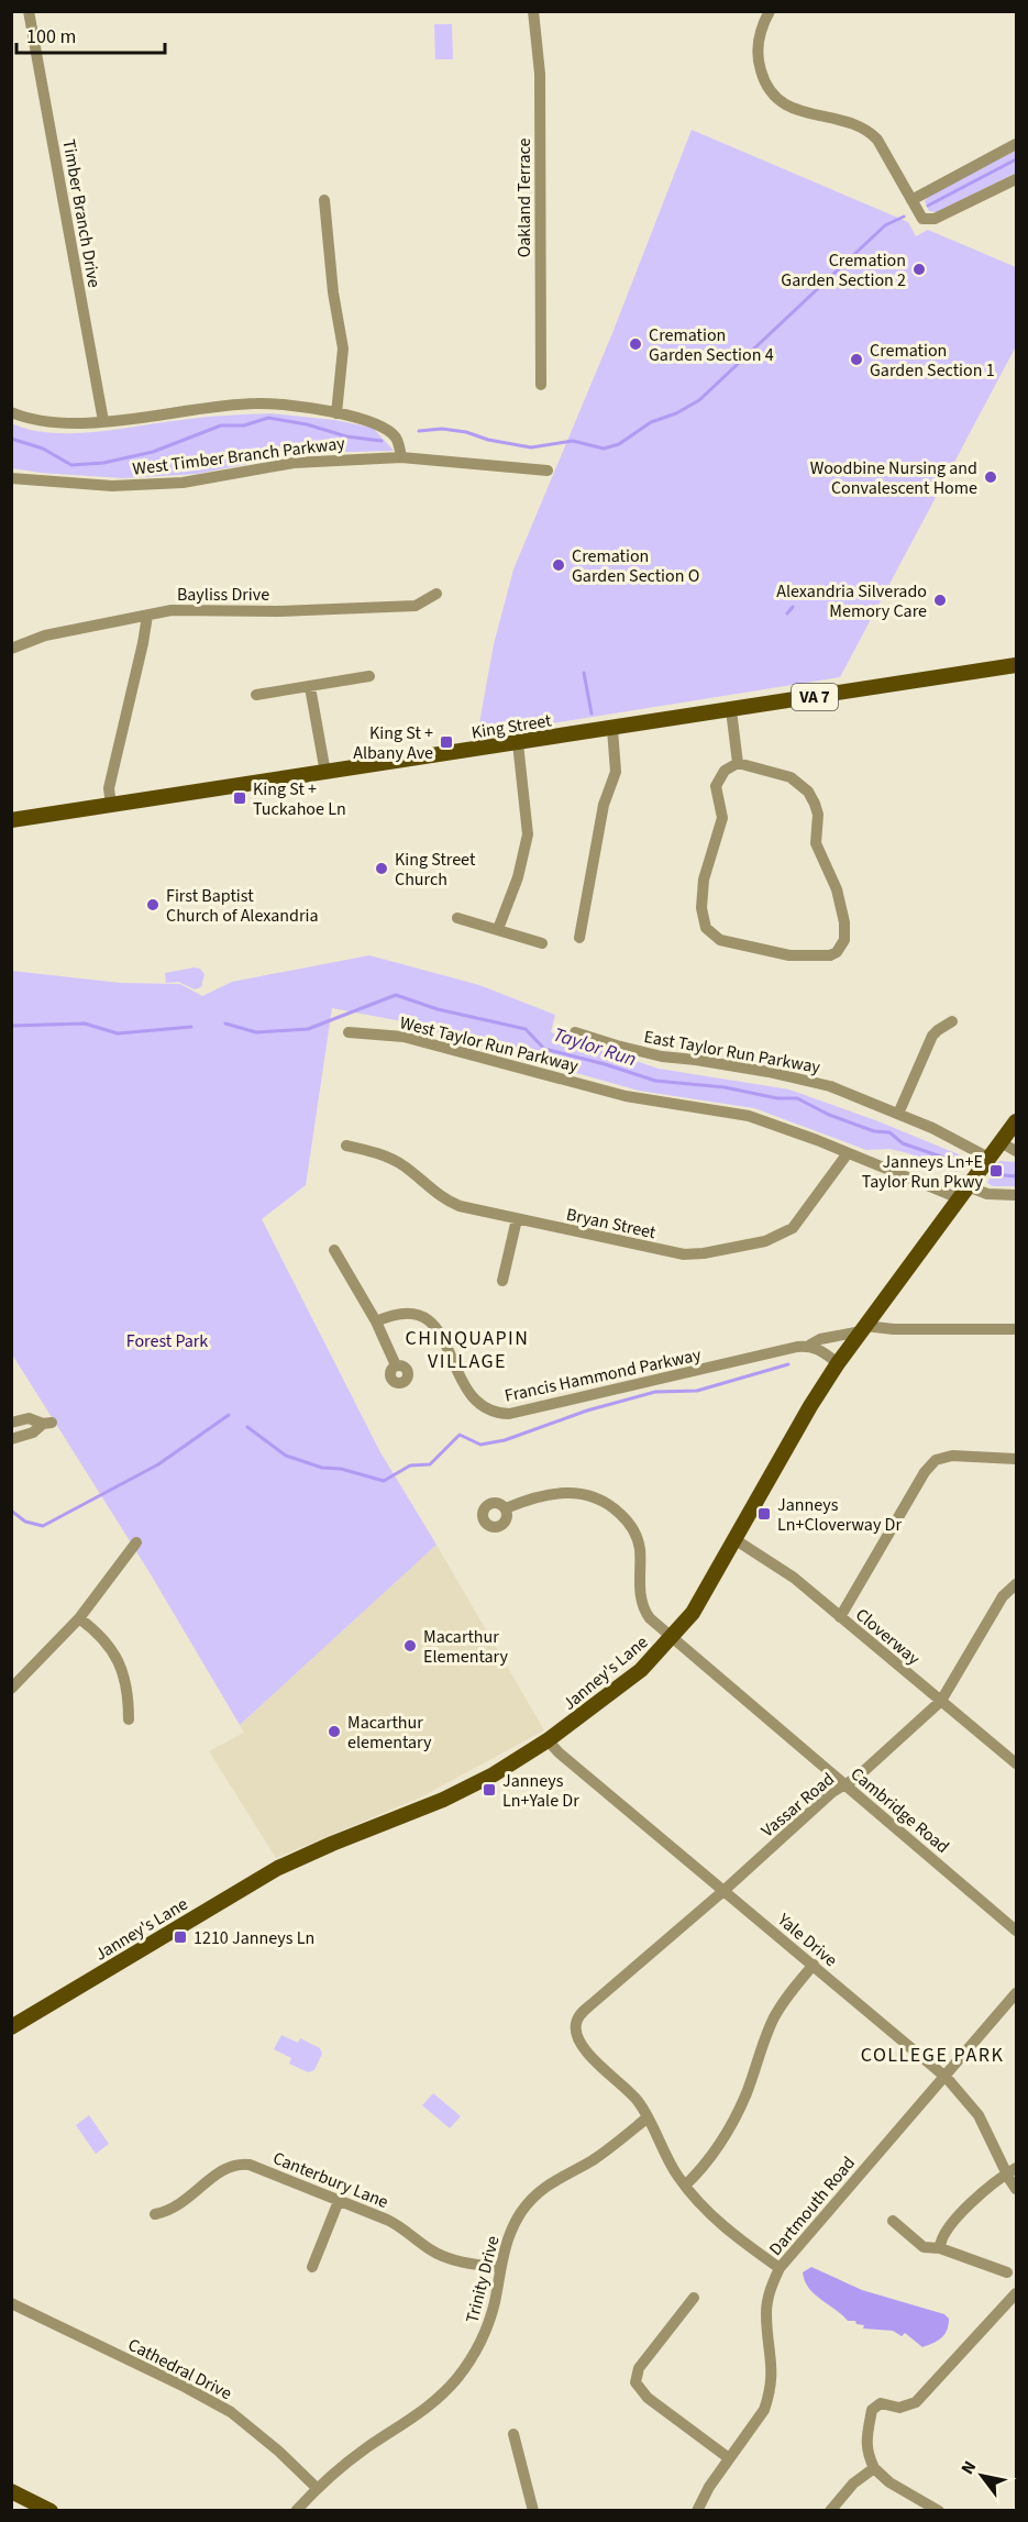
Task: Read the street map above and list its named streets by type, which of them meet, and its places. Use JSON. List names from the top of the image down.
{
  "streets": {
    "main road": ["VA 7", "King Street", "Janney's Lane"],
    "street": [
      "Oakland Terrace",
      "Timber Branch Drive",
      "West Timber Branch Parkway",
      "Bayliss Drive",
      "West Taylor Run Parkway",
      "East Taylor Run Parkway",
      "Bryan Street",
      "Francis Hammond Parkway",
      "Cloverway",
      "Vassar Road",
      "Cambridge Road",
      "Yale Drive",
      "Canterbury Lane",
      "Dartmouth Road",
      "Trinity Drive",
      "Cathedral Drive"
    ]
  },
  "crossings": [
    ["West Taylor Run Parkway", "Bryan Street"],
    ["West Taylor Run Parkway", "Janney's Lane"],
    ["East Taylor Run Parkway", "Janney's Lane"],
    ["Francis Hammond Parkway", "Janney's Lane"],
    ["Cloverway", "Janney's Lane"],
    ["Cloverway", "Vassar Road"],
    ["Janney's Lane", "Cambridge Road"],
    ["Janney's Lane", "Yale Drive"],
    ["Vassar Road", "Cambridge Road"],
    ["Vassar Road", "Yale Drive"],
    ["Vassar Road", "Trinity Drive"],
    ["Yale Drive", "Dartmouth Road"],
    ["Canterbury Lane", "Trinity Drive"],
    ["Trinity Drive", "Cathedral Drive"]
  ],
  "districts": ["CHINQUAPIN VILLAGE", "COLLEGE PARK"],
  "water": ["Taylor Run"],
  "parks": ["Forest Park"],
  "places": {
    "other": [
      "Cremation Garden Section 2",
      "Cremation Garden Section 4",
      "Cremation Garden Section 1",
      "Woodbine Nursing and Convalescent Home",
      "Cremation Garden Section O",
      "Alexandria Silverado Memory Care",
      "King Street Church",
      "First Baptist Church of Alexandria",
      "Macarthur Elementary",
      "Macarthur elementary"
    ],
    "transit": [
      "King St + Albany Ave",
      "King St + Tuckahoe Ln",
      "Janneys Ln+E Taylor Run Pkwy",
      "Janneys Ln+Cloverway Dr",
      "Janneys Ln+Yale Dr",
      "1210 Janneys Ln"
    ]
  },
  "scale_bar": "100 m",
  "north": "top left"
}
